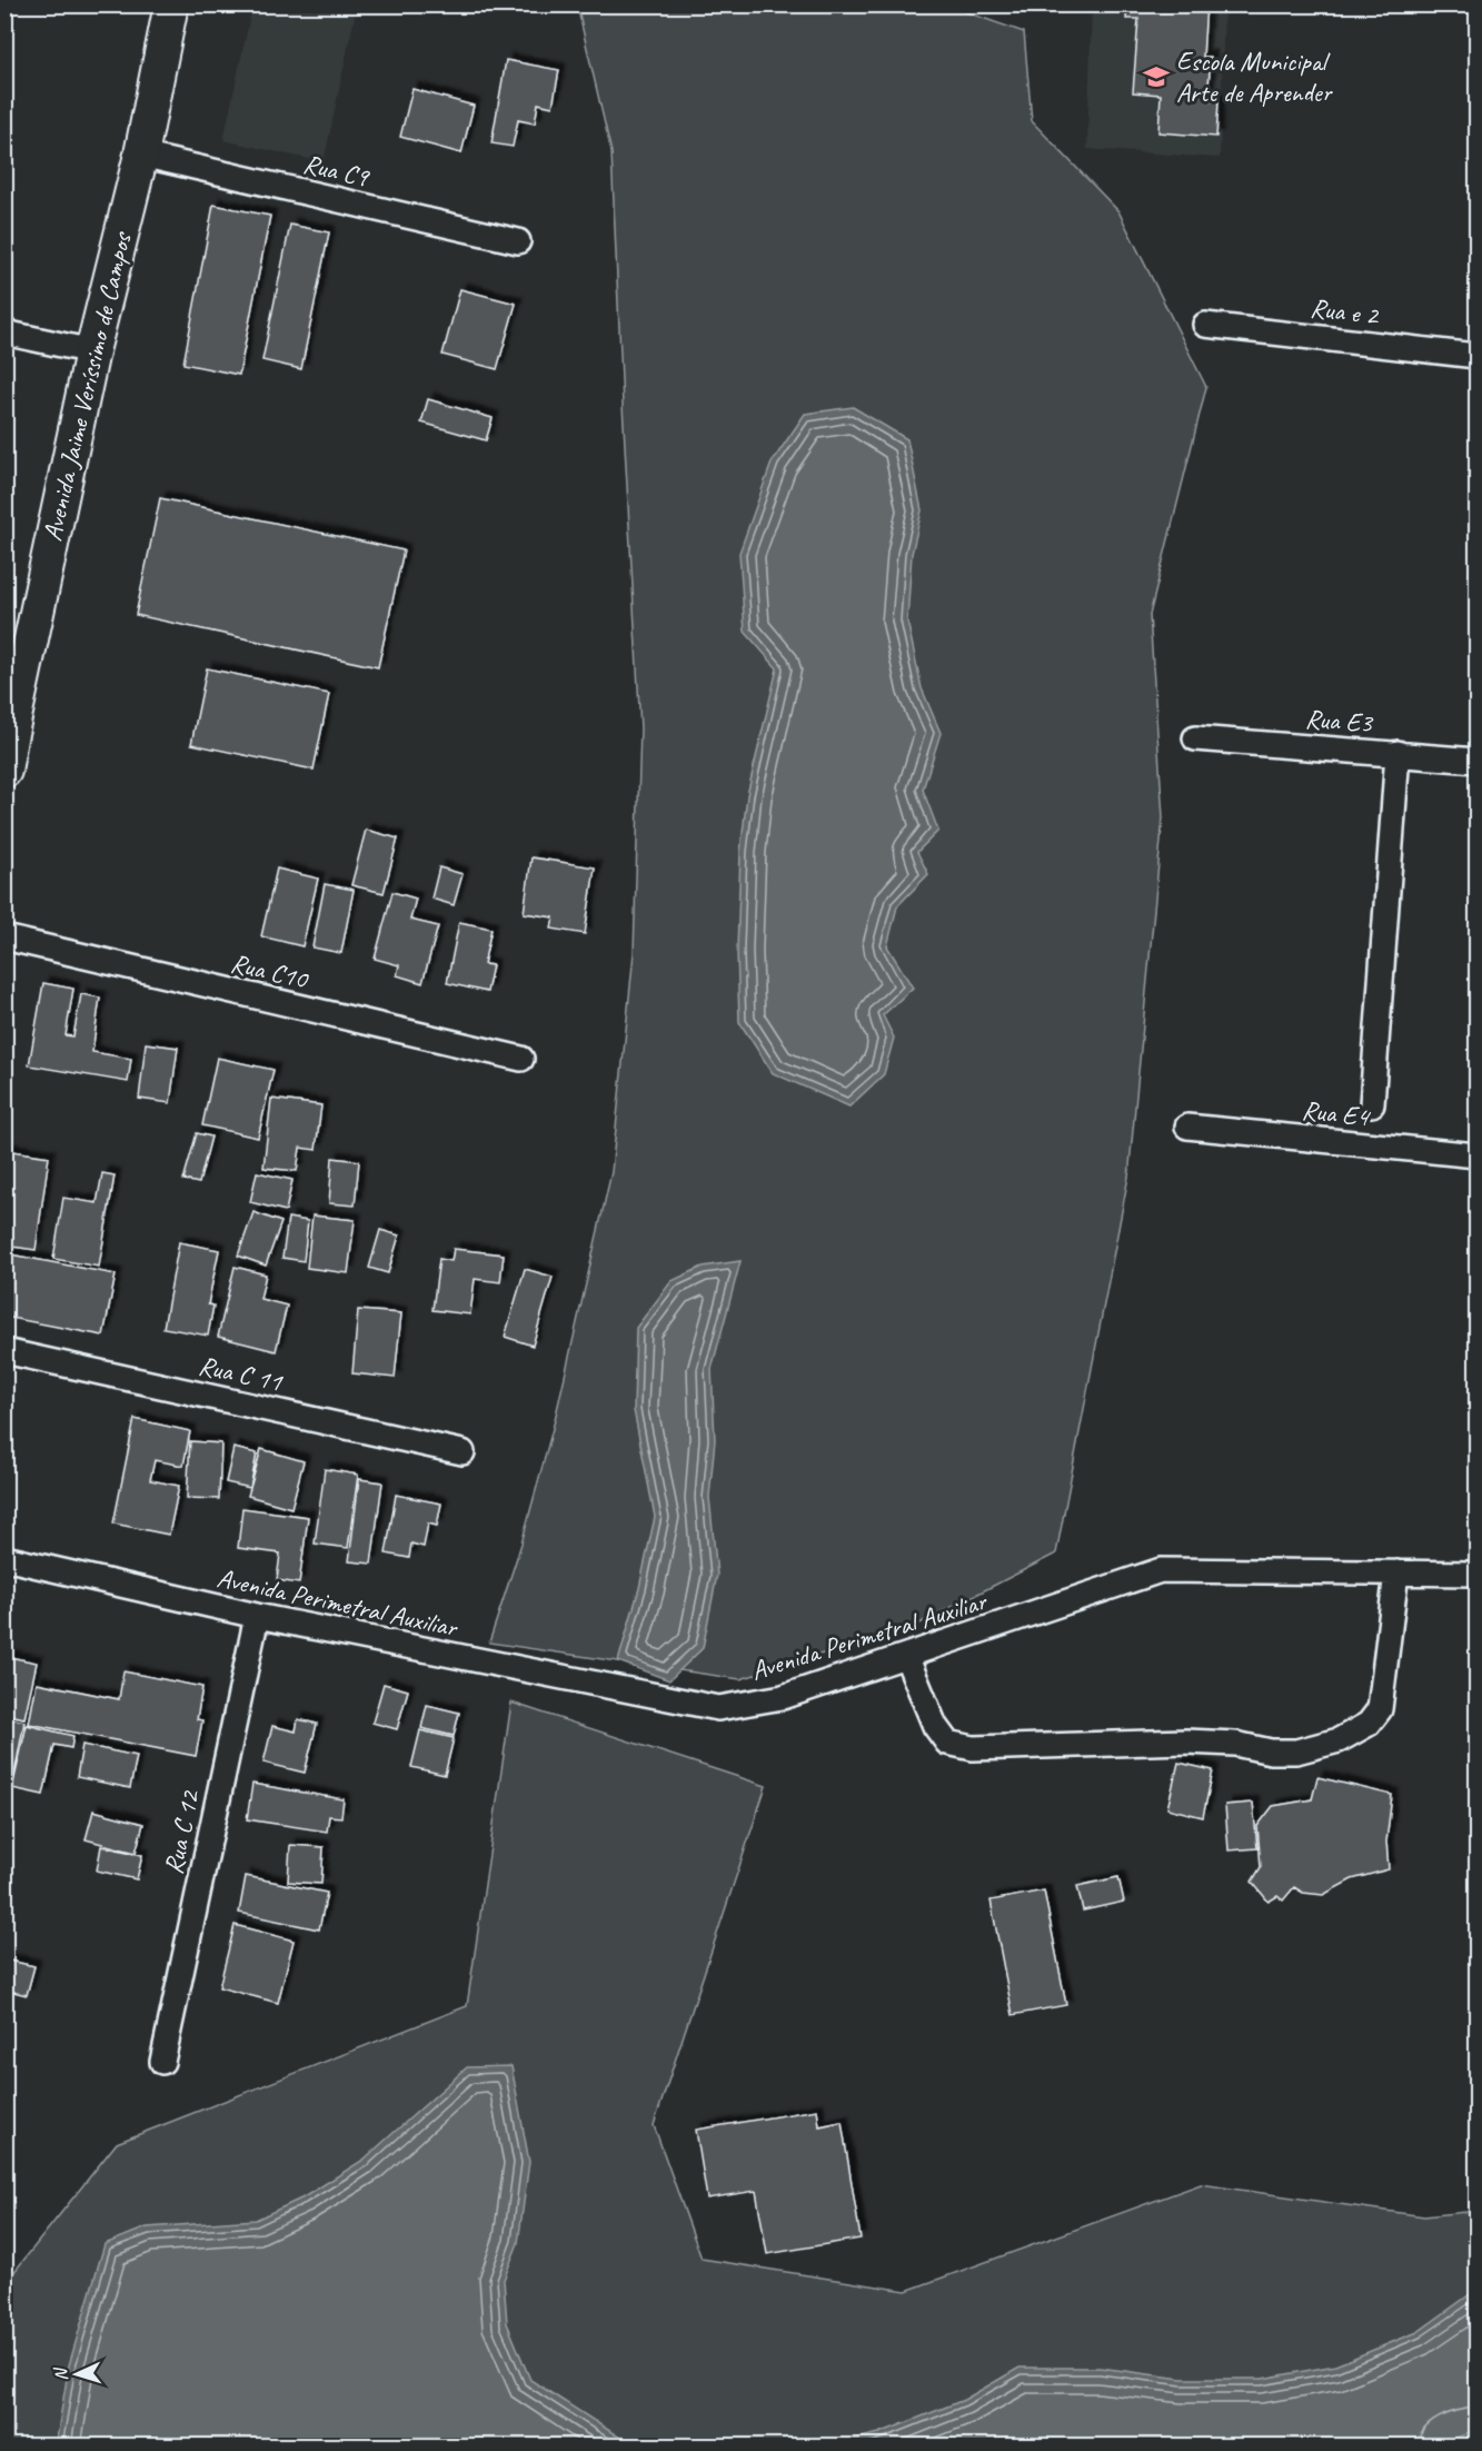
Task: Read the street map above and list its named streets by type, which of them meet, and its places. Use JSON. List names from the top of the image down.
{
  "streets": {
    "street": [
      "Rua C9",
      "Rua e 2",
      "Avenida Jaime Veríssimo de Campos",
      "Rua E3",
      "Rua C10",
      "Rua E4",
      "Rua C 11",
      "Avenida Perimetral Auxiliar",
      "Rua C 12"
    ]
  },
  "crossings": [
    ["Rua C9", "Avenida Jaime Veríssimo de Campos"],
    ["Avenida Perimetral Auxiliar", "Rua C 12"]
  ],
  "places": {
    "school or university": ["Escola Municipal Arte de Aprender"]
  },
  "north": "left"
}
